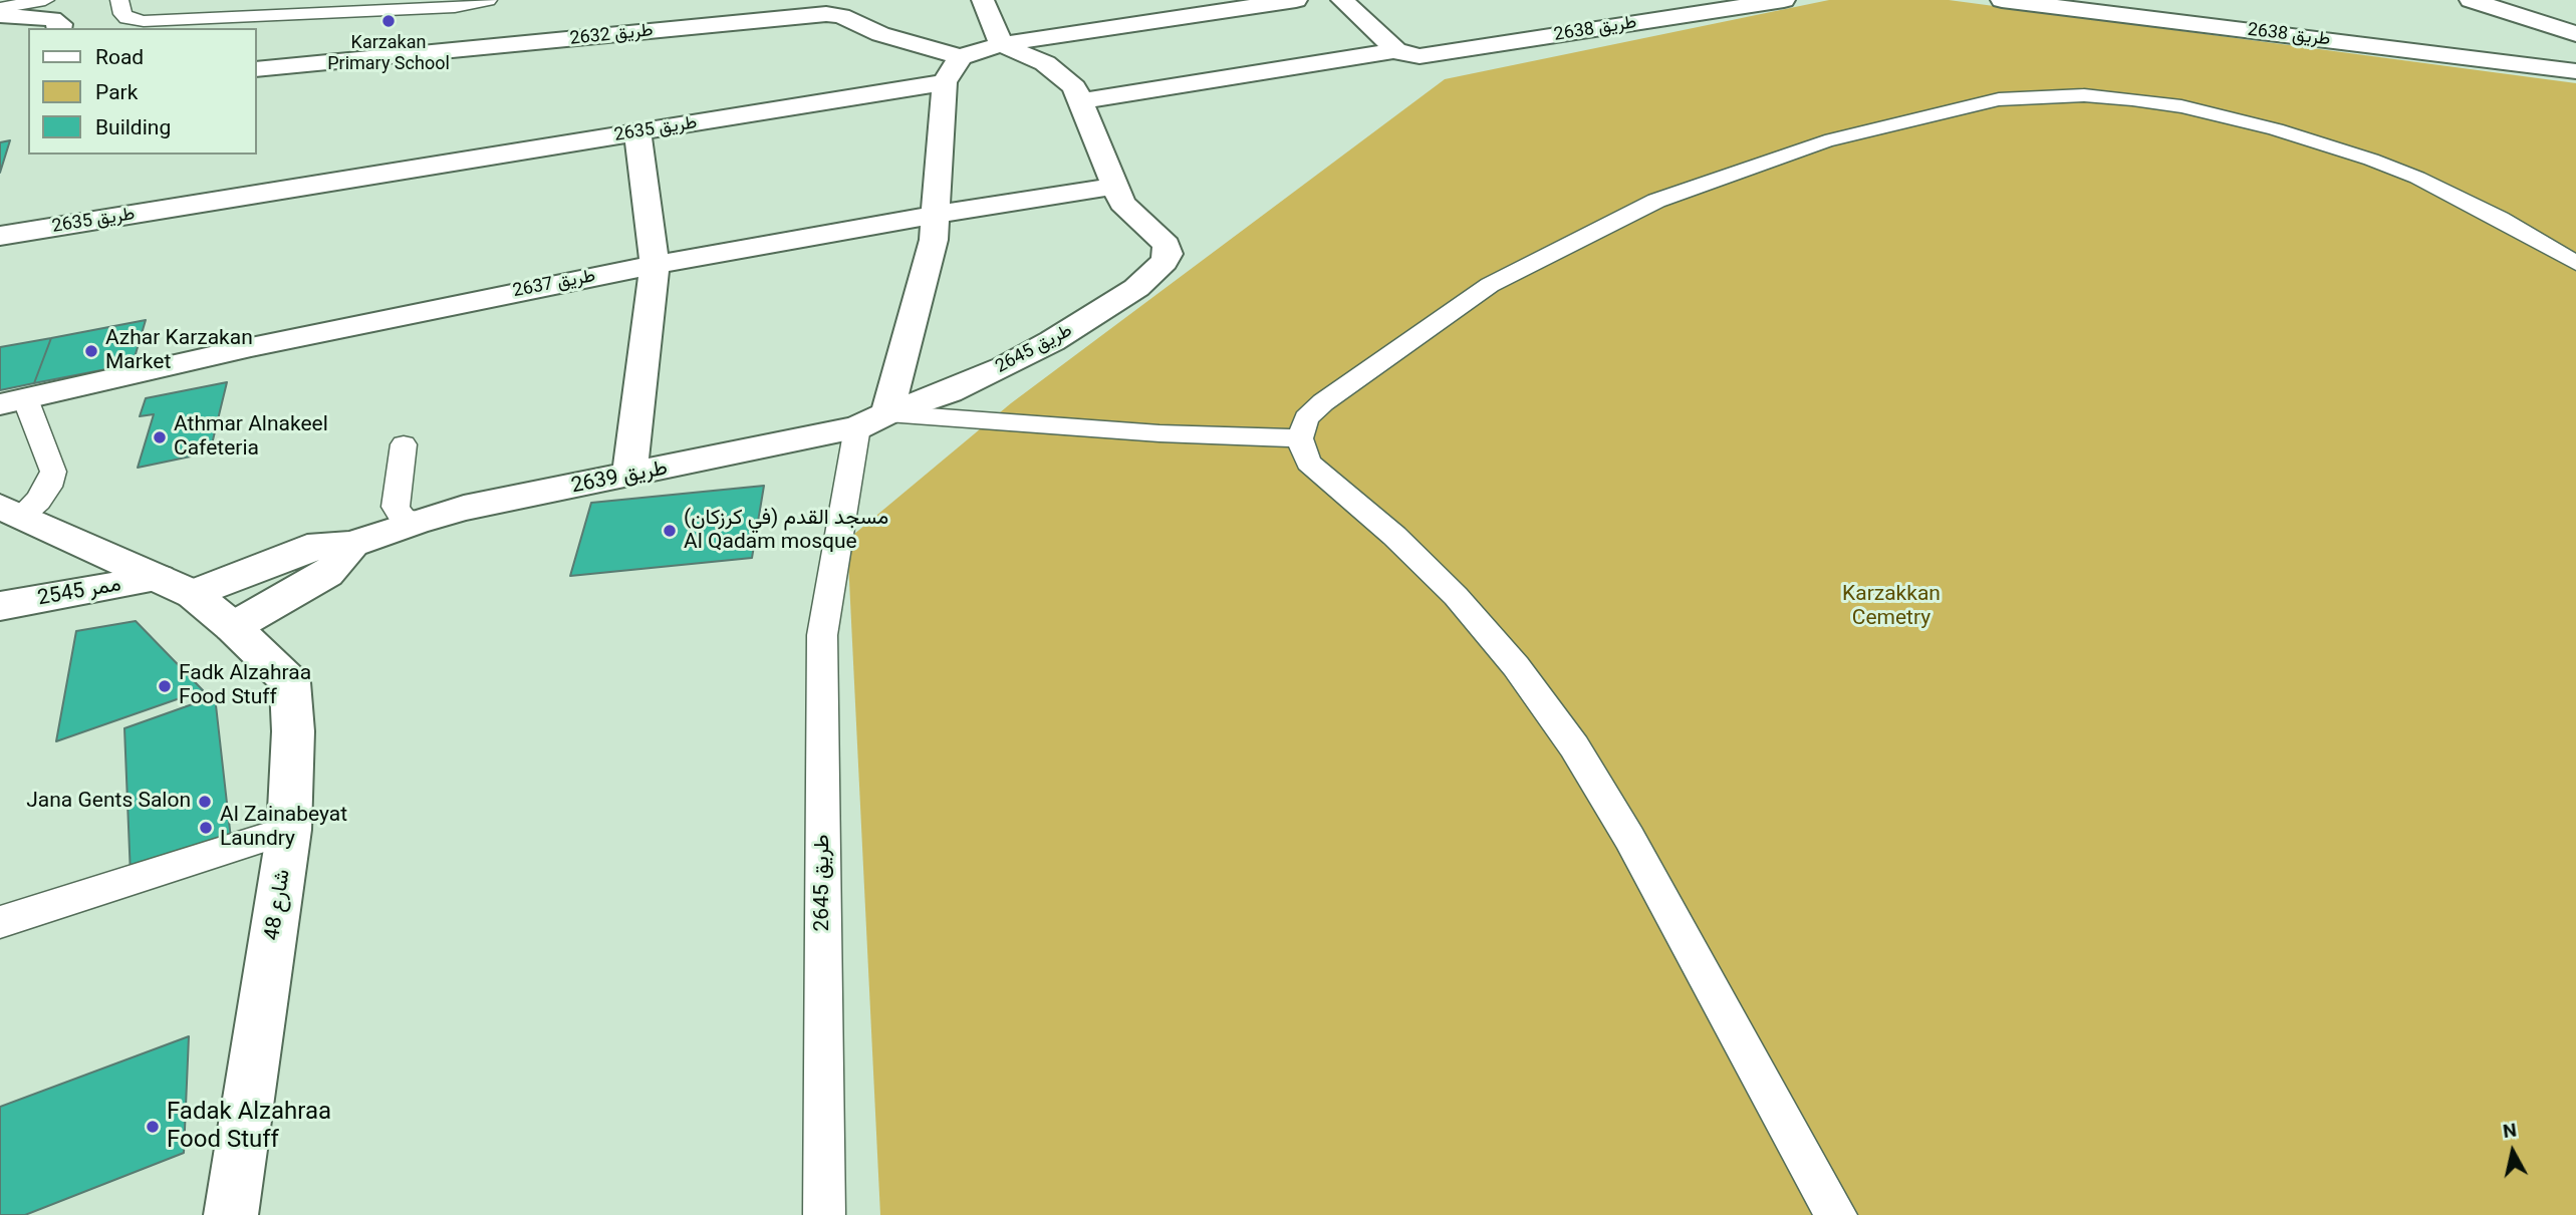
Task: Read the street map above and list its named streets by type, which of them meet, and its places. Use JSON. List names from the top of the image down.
{
  "streets": {
    "street": [
      "طريق 2638",
      "طريق 2632",
      "طريق 2635",
      "طريق 2637",
      "طريق 2645",
      "طريق 2639",
      "ممر 2545",
      "شارع 48"
    ]
  },
  "crossings": [
    ["طريق 2638", "طريق 2645"],
    ["طريق 2635", "طريق 2645"],
    ["طريق 2637", "طريق 2645"],
    ["طريق 2645", "طريق 2639"],
    ["طريق 2639", "ممر 2545"],
    ["طريق 2639", "شارع 48"],
    ["ممر 2545", "شارع 48"]
  ],
  "parks": ["Karzakkan Cemetry"],
  "places": [
    "Karzakan Primary School",
    "Azhar Karzakan Market",
    "Athmar Alnakeel Cafeteria",
    "مسجد القدم (في كرزكان) Al Qadam mosque",
    "Fadk Alzahraa Food Stuff",
    "Jana Gents Salon",
    "Al Zainabeyat Laundry",
    "Fadak Alzahraa Food Stuff"
  ],
  "legend": ["Road", "Park", "Building"],
  "north": "top"
}
